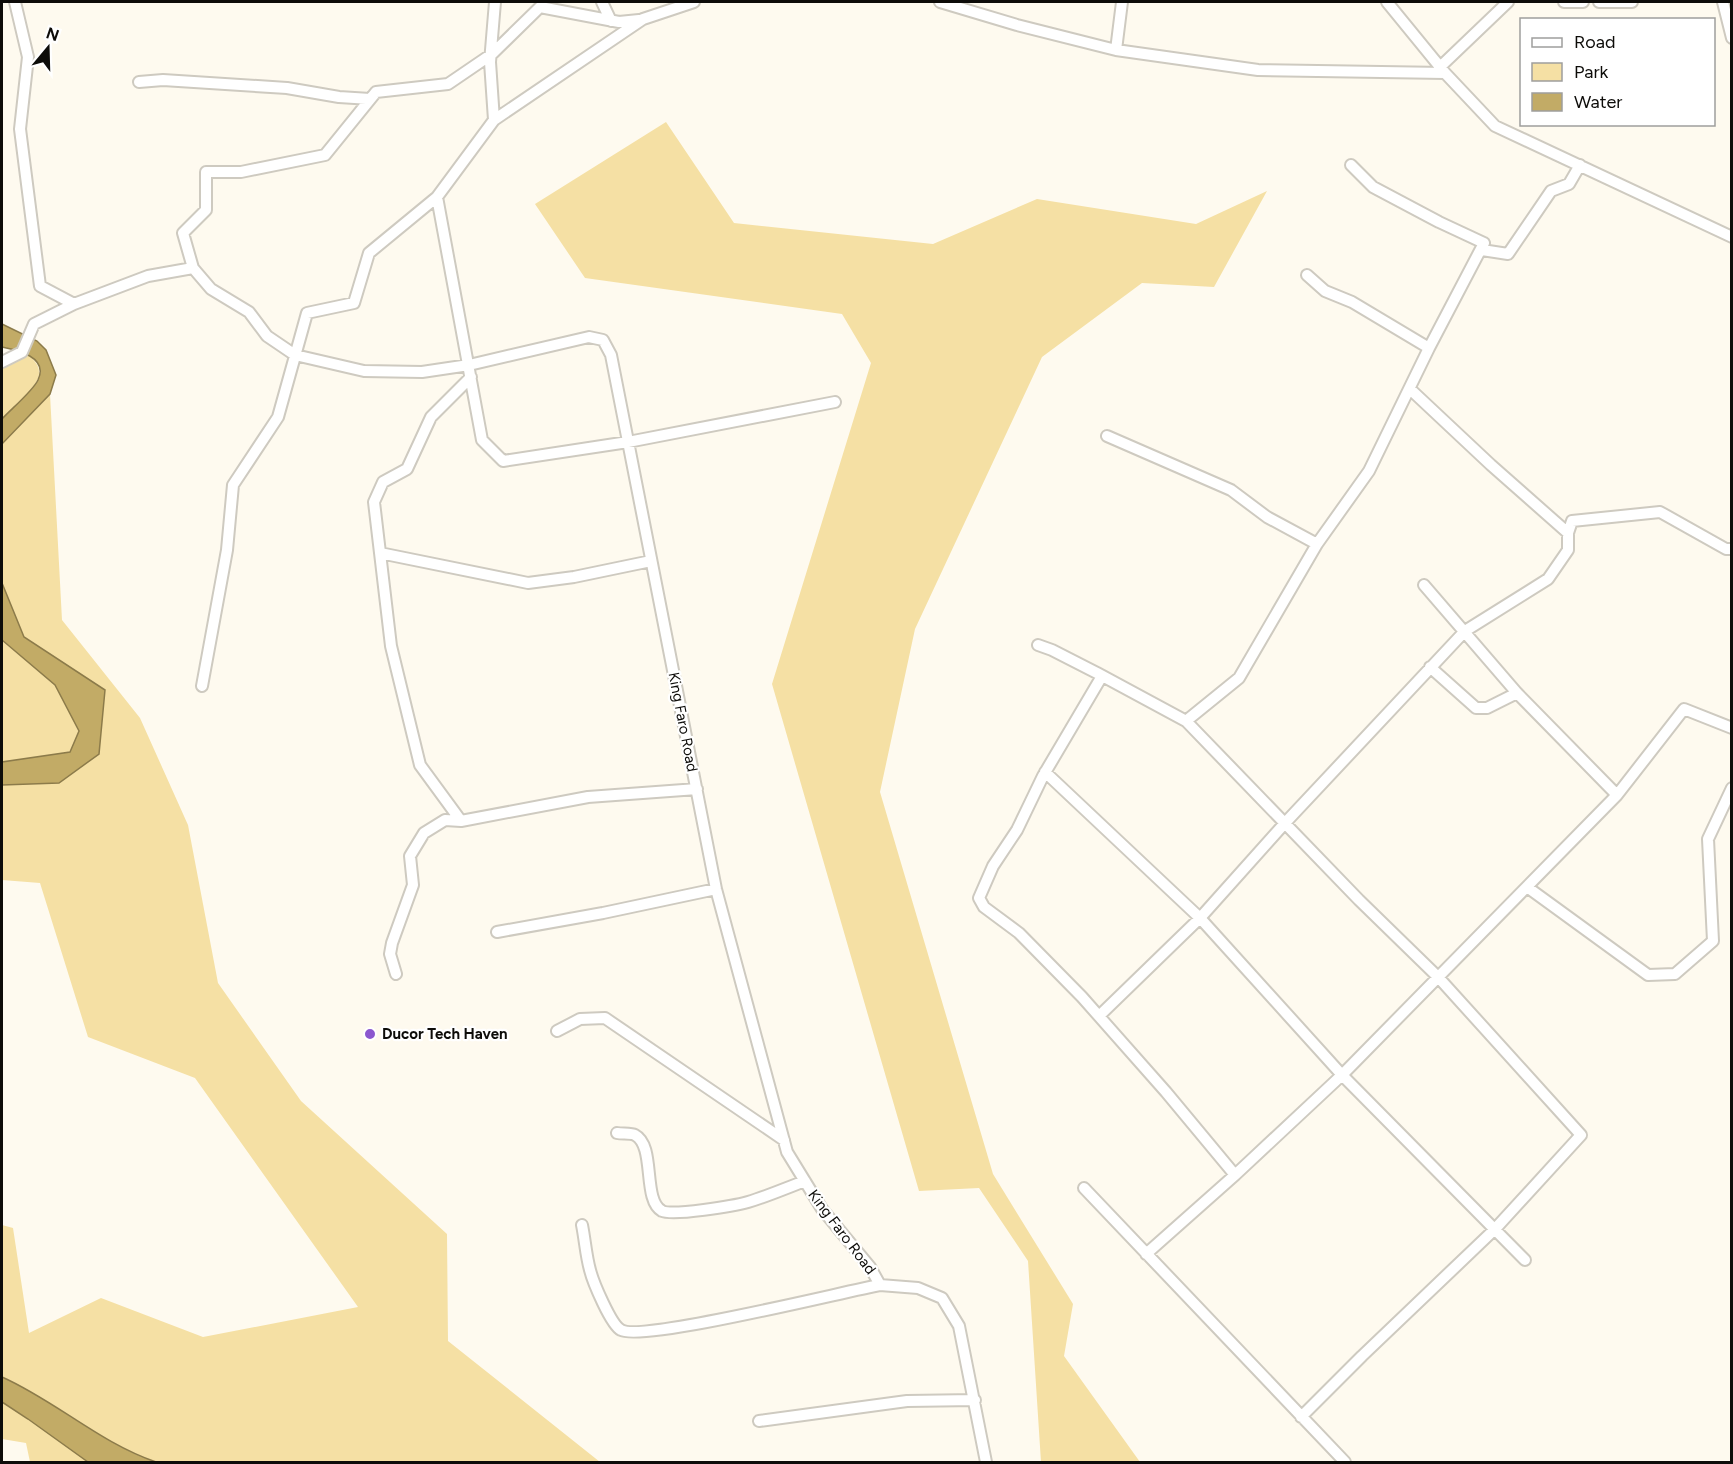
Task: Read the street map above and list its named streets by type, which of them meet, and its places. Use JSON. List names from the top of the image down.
{
  "streets": {
    "street": ["King Faro Road"]
  },
  "places": ["Ducor Tech Haven"],
  "legend": ["Road", "Park", "Water"],
  "north": "top"
}
